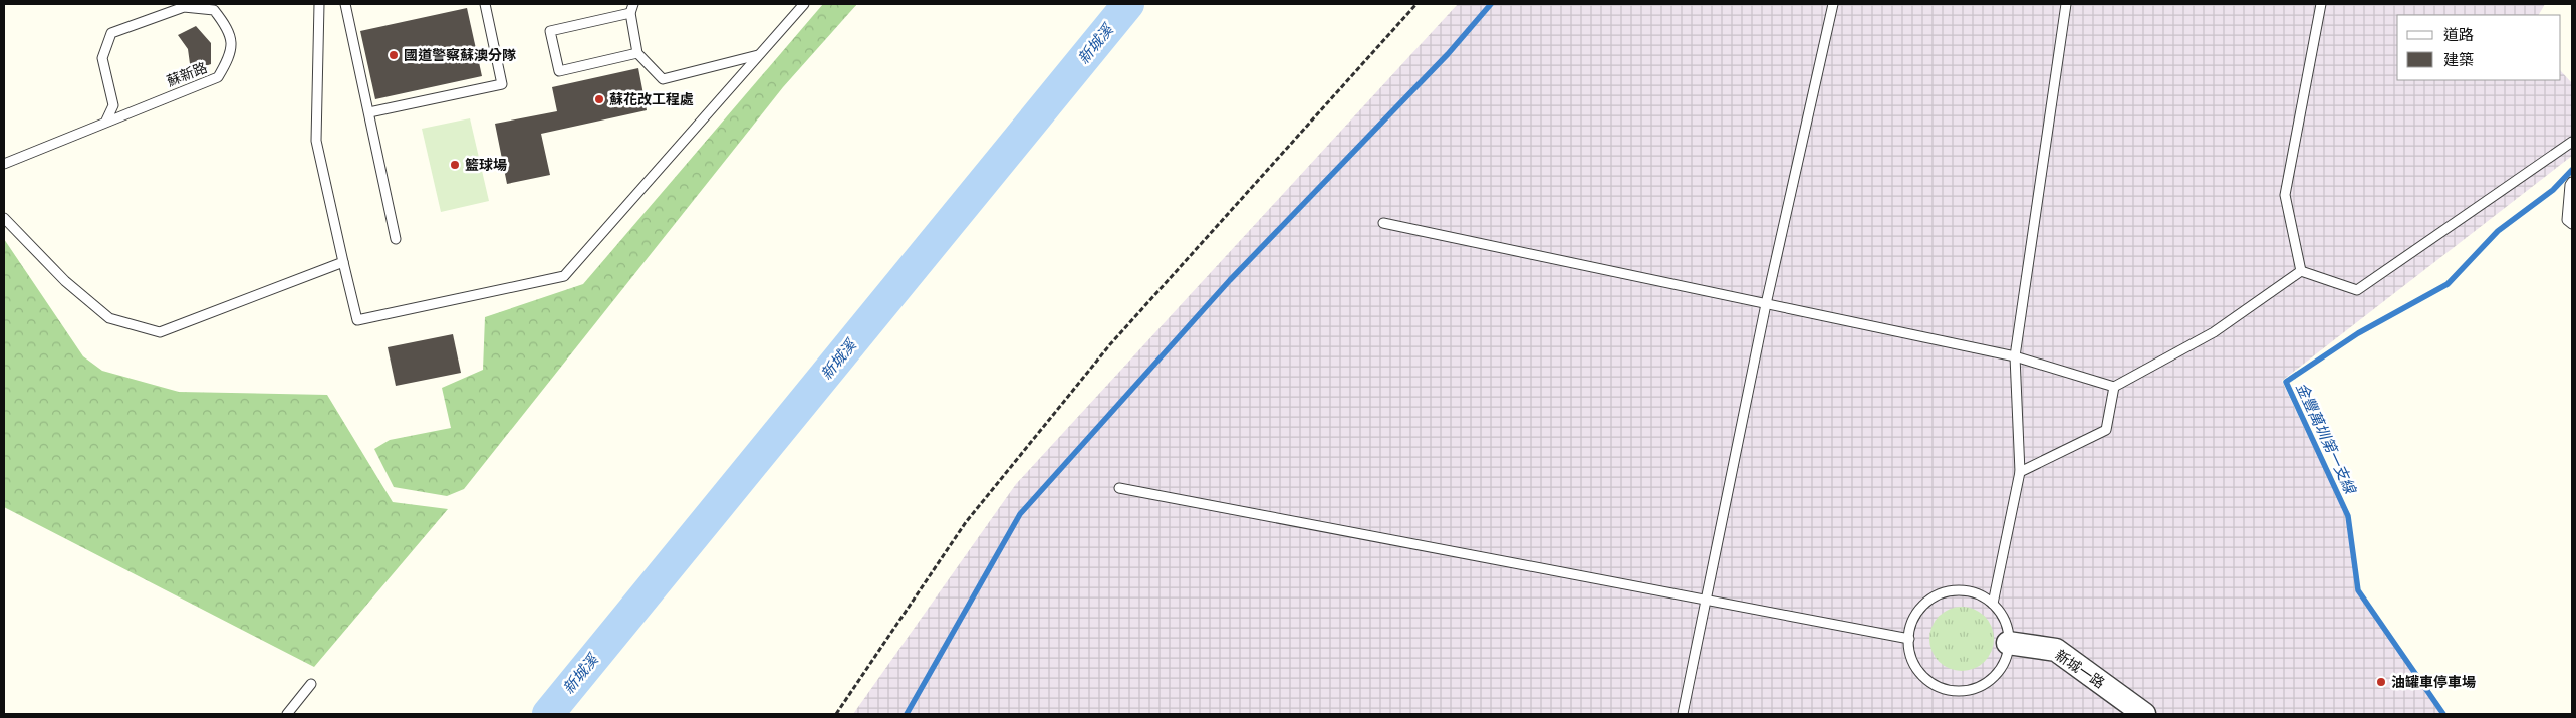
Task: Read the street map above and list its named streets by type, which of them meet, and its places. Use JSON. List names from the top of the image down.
{
  "streets": {
    "street": ["新城一路"],
    "lane": ["蘇新路"]
  },
  "water": ["新城溪", "金豐萬圳第一支線"],
  "places": [
    "國道警察蘇澳分隊",
    "蘇花改工程處",
    "籃球場",
    "油罐車停車場"
  ],
  "legend": ["道路", "建築"]
}
